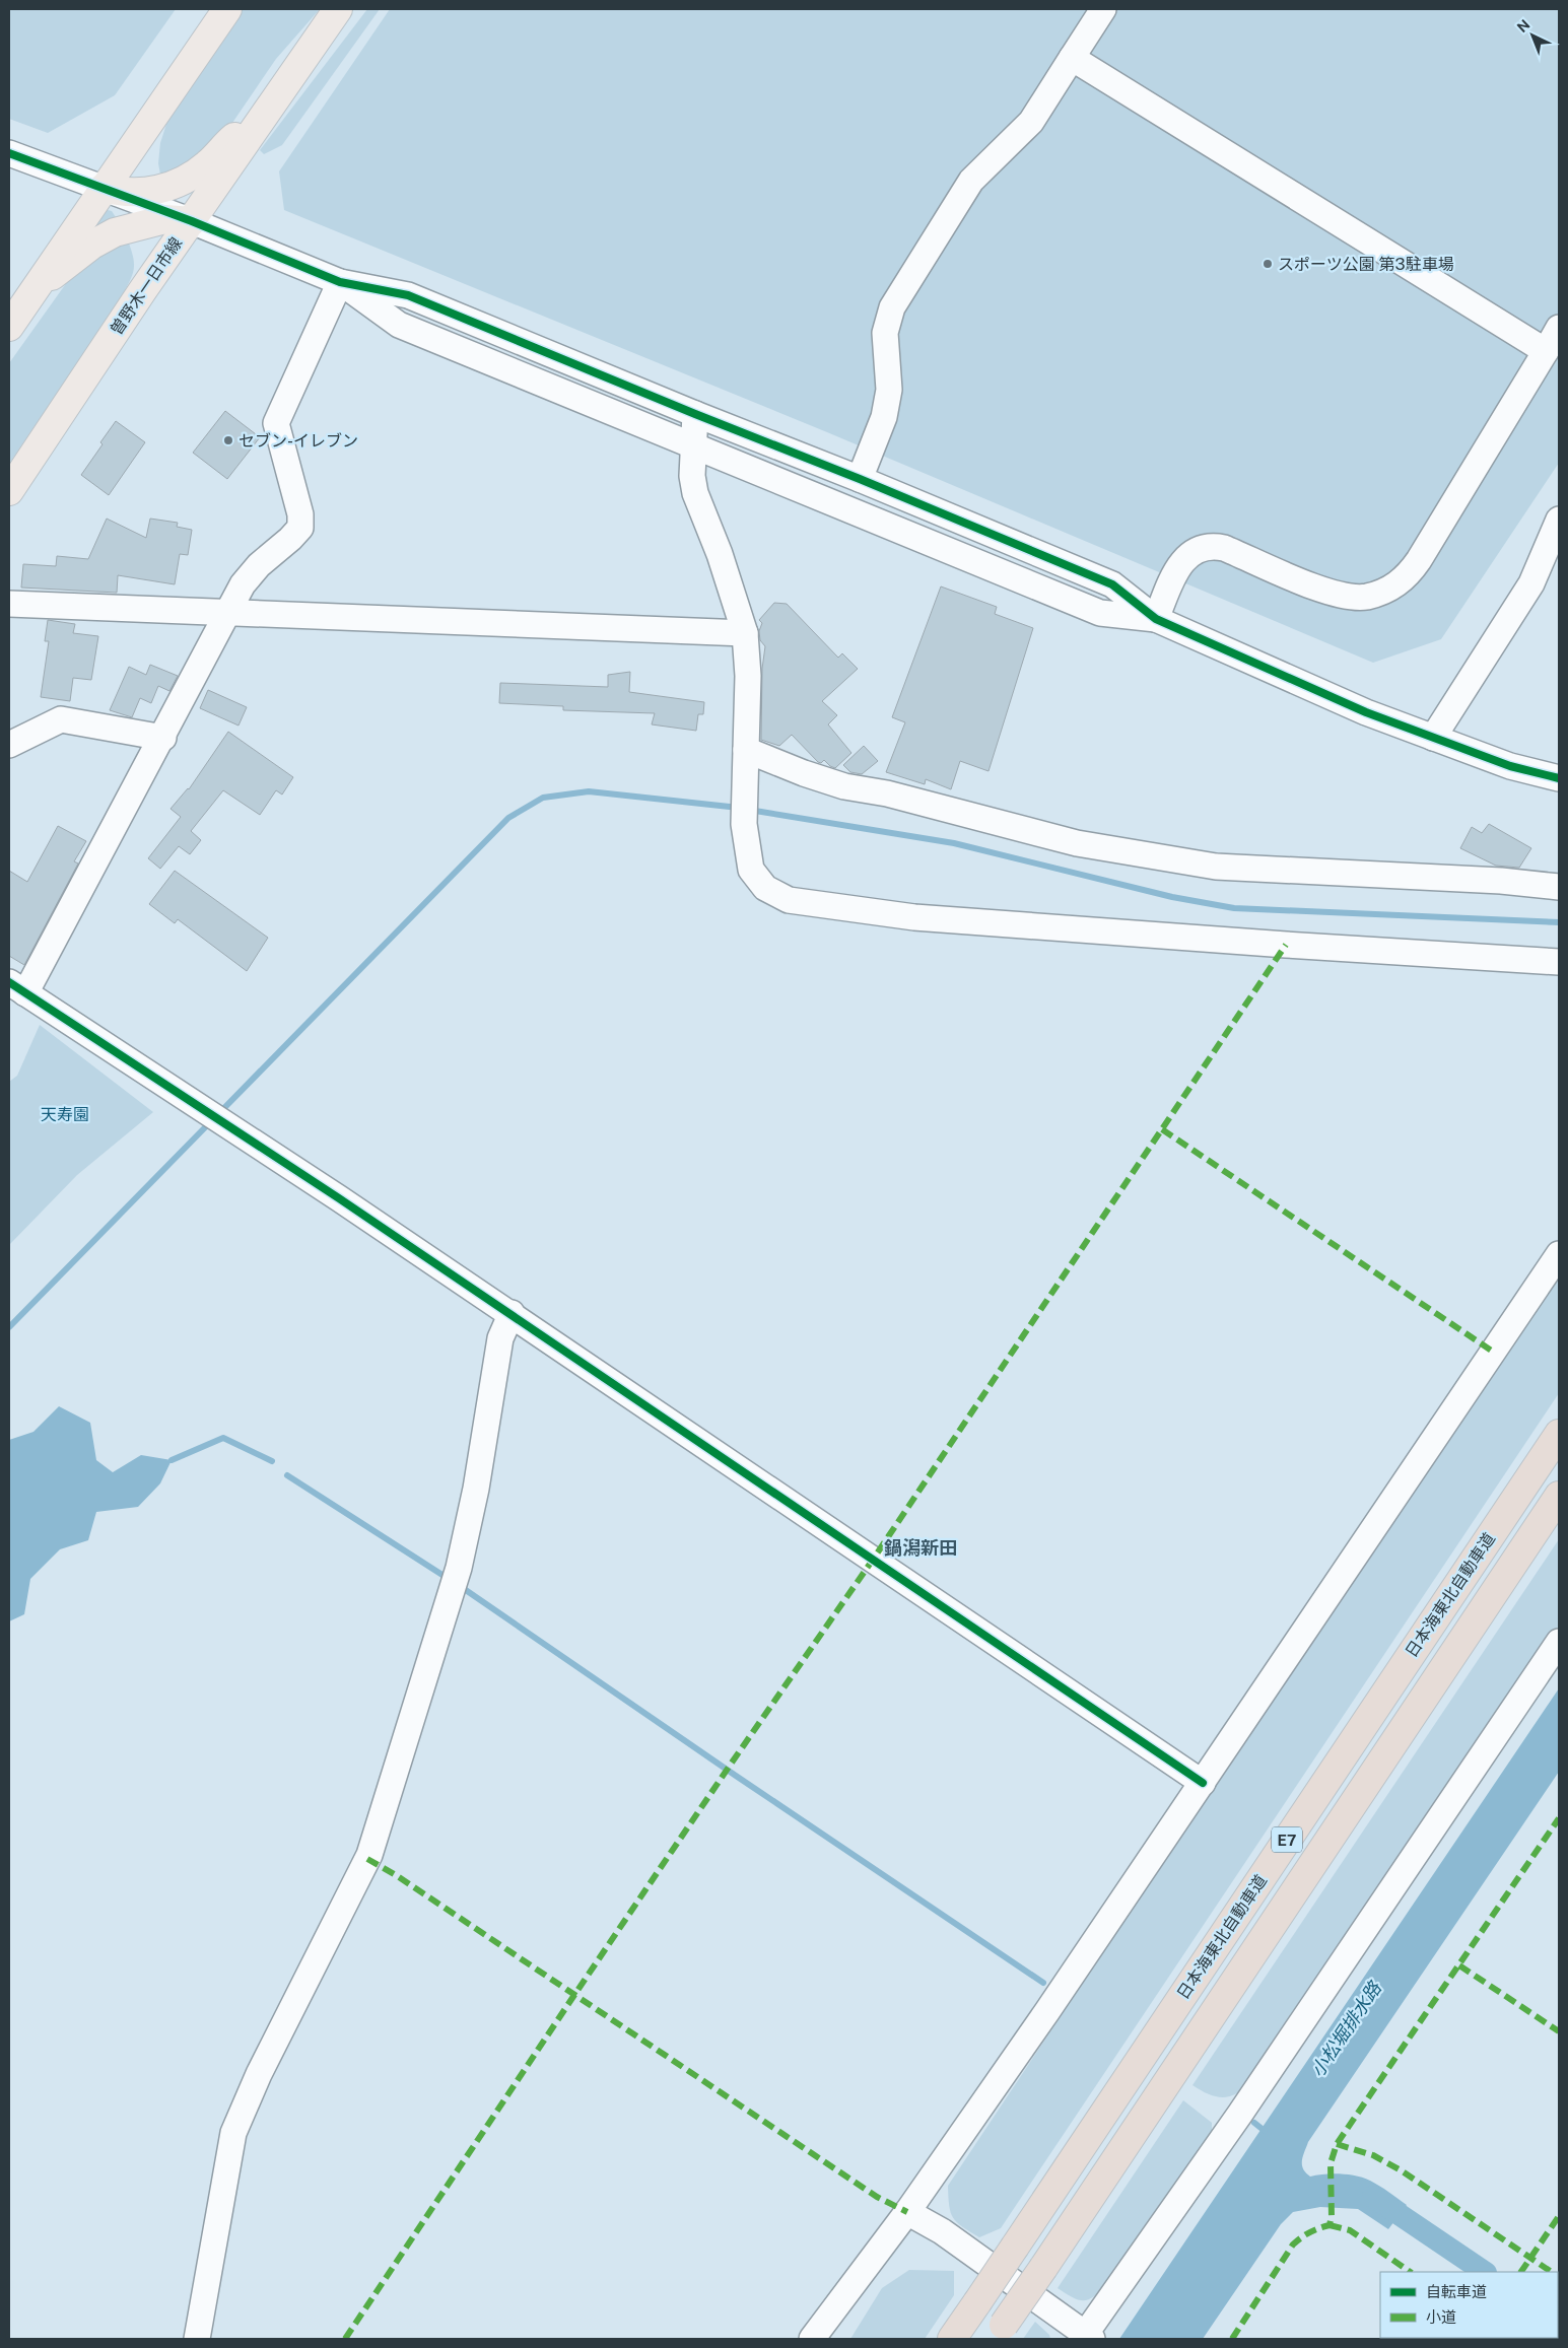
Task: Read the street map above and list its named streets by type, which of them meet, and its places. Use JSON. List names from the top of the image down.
{
  "streets": {
    "highway": ["日本海東北自動車道", "E7"],
    "main road": ["曽野木一日市線"]
  },
  "districts": ["鍋潟新田"],
  "water": ["小松堀排水路"],
  "parks": ["天寿園"],
  "places": ["スポーツ公園 第3駐車場", "セブン-イレブン"],
  "legend": ["自転車道", "小道"],
  "north": "top left"
}
